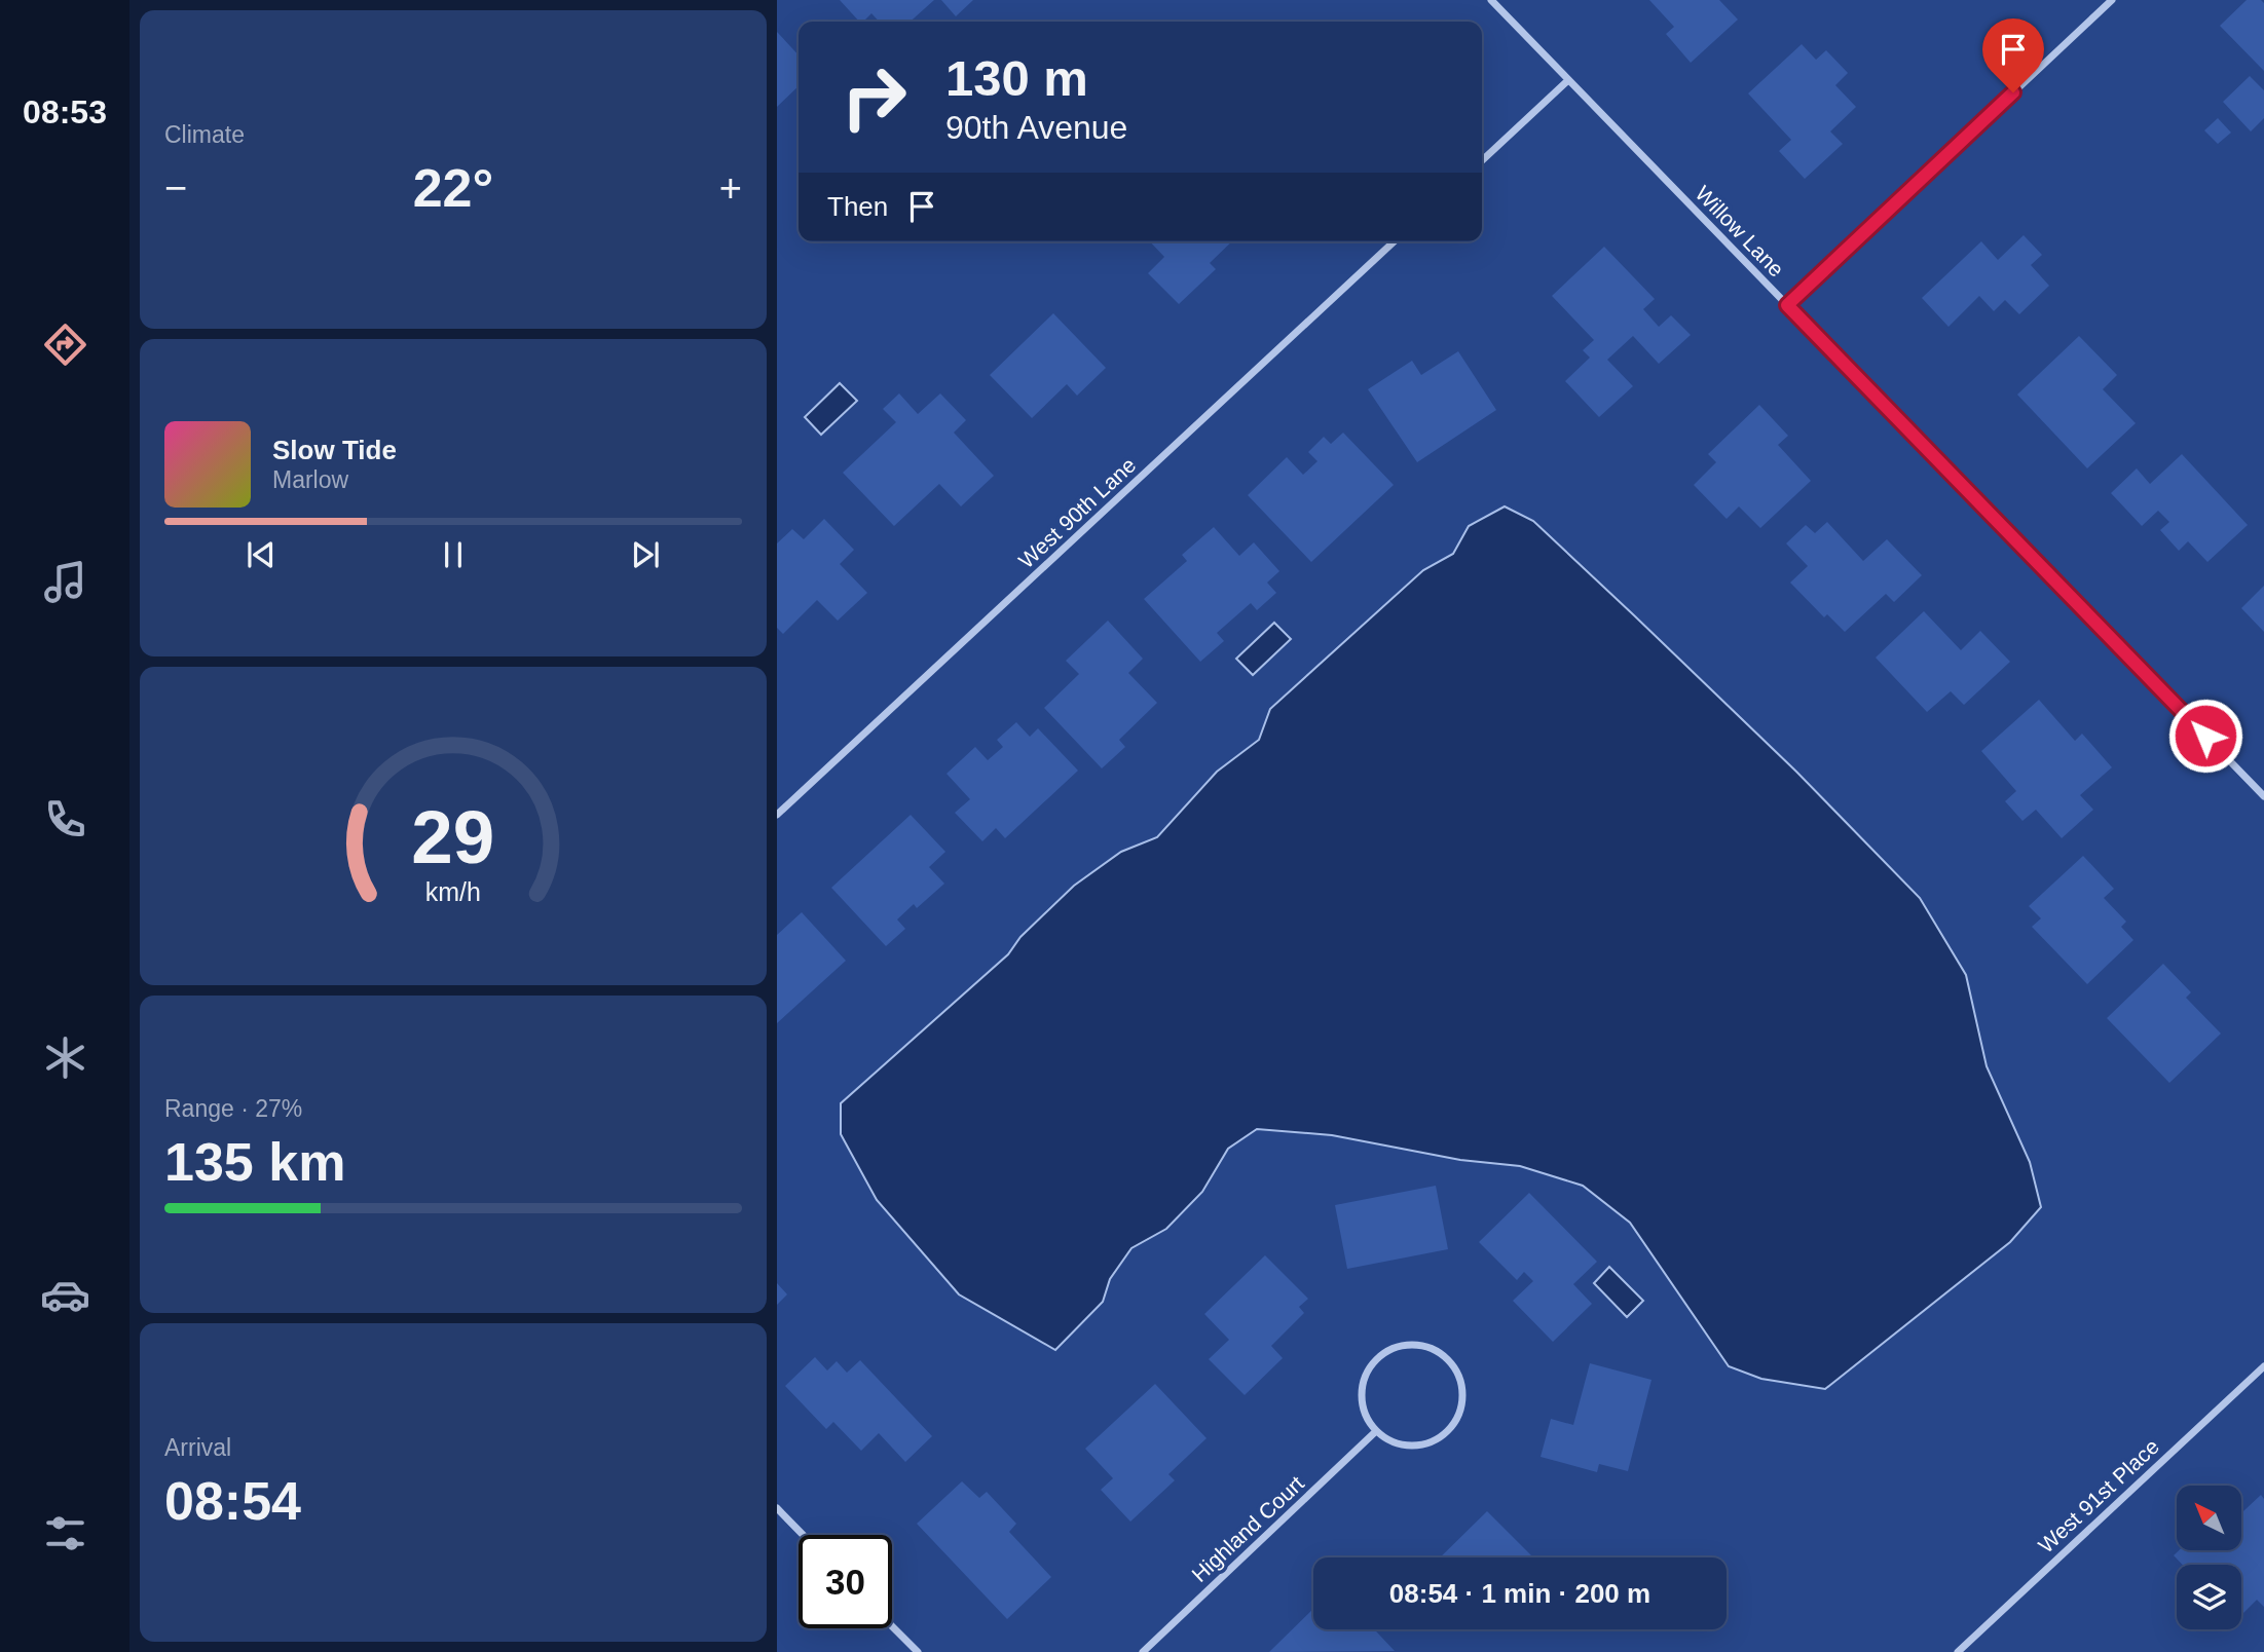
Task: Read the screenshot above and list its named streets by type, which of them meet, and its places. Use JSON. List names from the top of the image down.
{
  "streets": {
    "street": [
      "Willow Lane",
      "West 90th Lane",
      "West 91st Place",
      "Highland Court"
    ]
  },
  "north": "top left",
  "page": {
    "tabs": "08:53",
    "tile": [
      "Climate",
      ["Range · 27%", "135 km"],
      ["Arrival", "08:54"]
    ],
    "turn": ["130 m", "90th Avenue"],
    "heat": ["−", "22°", "+"],
    "then": "Then",
    "song": ["Slow Tide", "Marlow"],
    "limit": "30",
    "trip": "08:54 · 1 min · 200 m",
    "gauge": ["29", "km/h"]
  }
}
